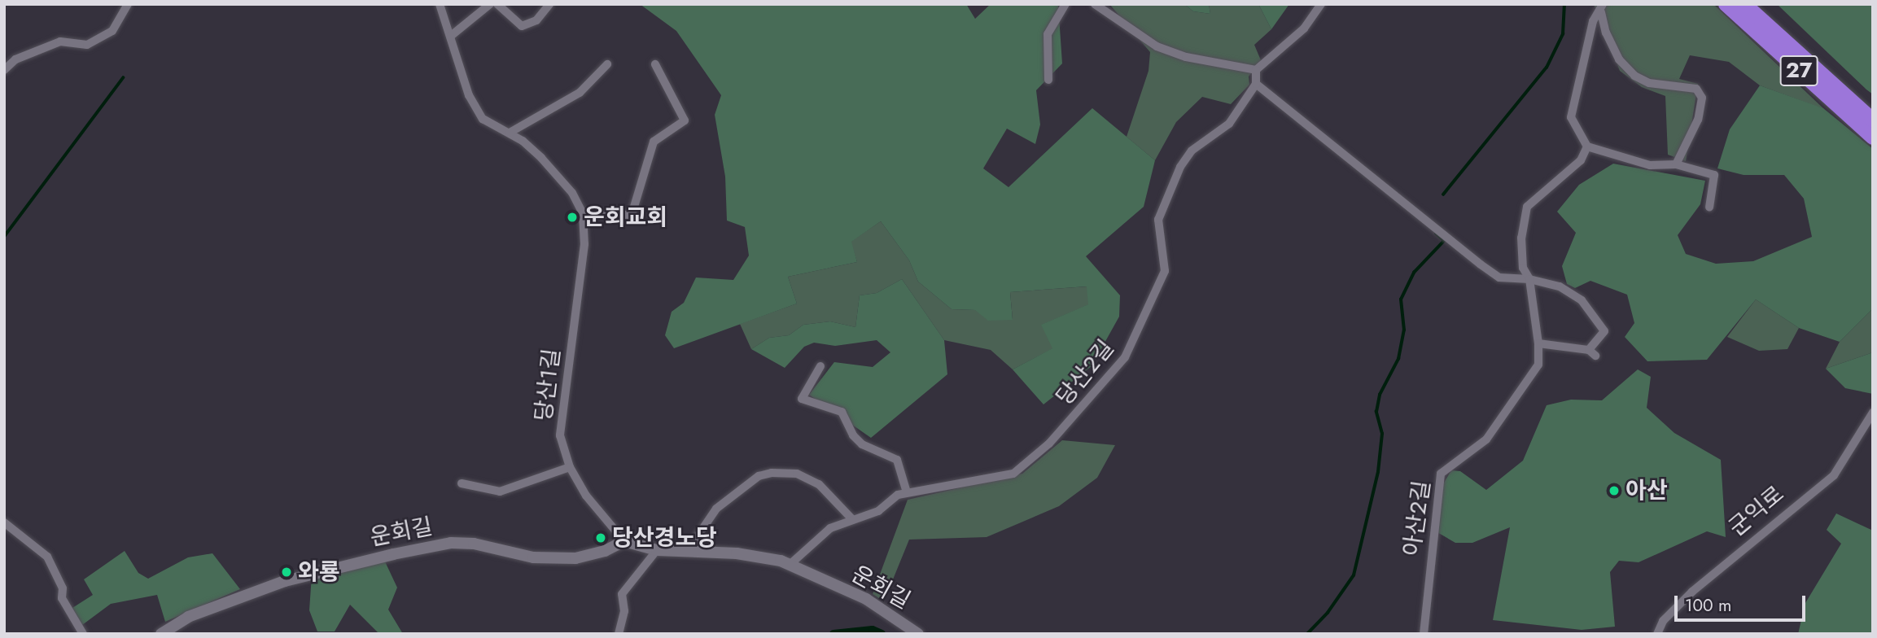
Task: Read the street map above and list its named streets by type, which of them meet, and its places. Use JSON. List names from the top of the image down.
{
  "streets": {
    "highway": ["27"],
    "street": [
      "당산2길",
      "당산1길",
      "군익로",
      "아산2길",
      "운회길"
    ]
  },
  "crossings": [
    ["당산2길", "운회길"],
    ["당산1길", "운회길"]
  ],
  "places": [
    "운회교회",
    "아산",
    "당산경노당",
    "와룡"
  ],
  "scale_bar": "100 m"
}
